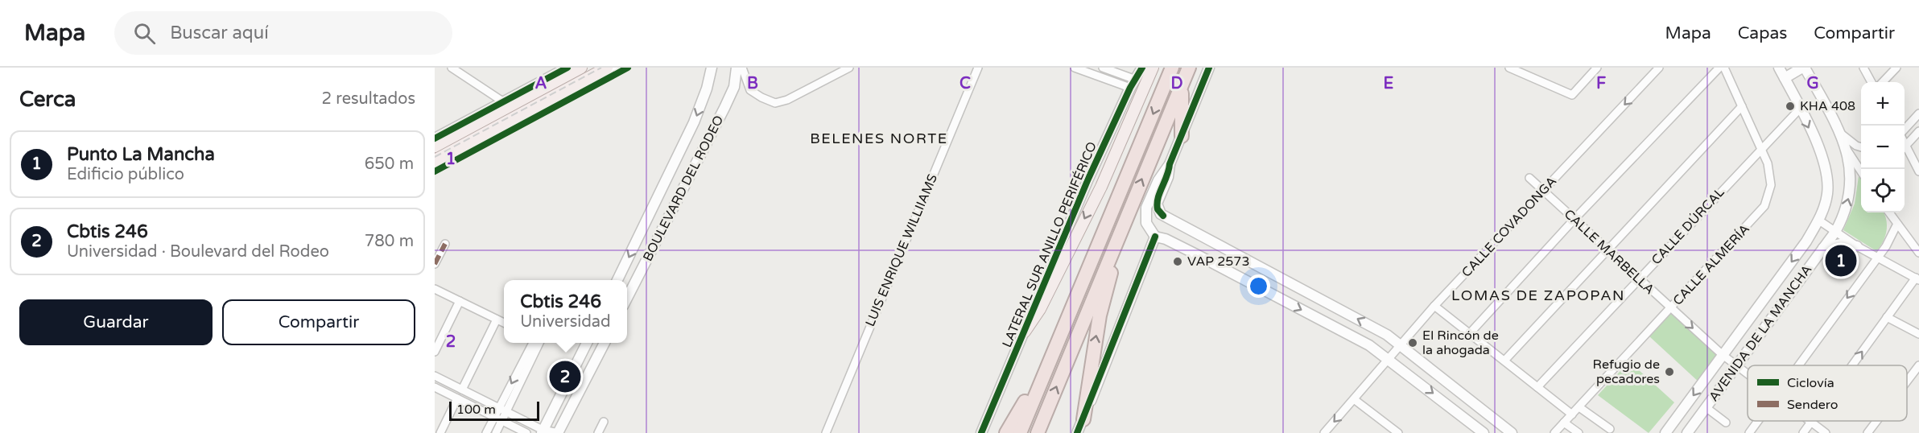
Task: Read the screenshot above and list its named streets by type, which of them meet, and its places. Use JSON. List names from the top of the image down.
{
  "streets": {
    "street": [
      "BOULEVARD DEL RODEO",
      "CALLE DÚRCAL",
      "CALLE COVADONGA",
      "LATERAL SUR ANILLO PERIFÉRICO",
      "LUIS ENRIQUE WILLIIAMS",
      "CALLE MARBELLA",
      "CALLE ALMERÍA",
      "AVENIDA DE LA MANCHA"
    ]
  },
  "crossings": [
    ["CALLE DÚRCAL", "CALLE MARBELLA"],
    ["CALLE DÚRCAL", "CALLE ALMERÍA"],
    ["CALLE DÚRCAL", "AVENIDA DE LA MANCHA"],
    ["CALLE COVADONGA", "CALLE MARBELLA"],
    ["CALLE MARBELLA", "CALLE ALMERÍA"],
    ["CALLE MARBELLA", "AVENIDA DE LA MANCHA"]
  ],
  "districts": ["BELENES NORTE", "LOMAS DE ZAPOPAN"],
  "places": [
    "KHA 408",
    "VAP 2573",
    "El Rincón de la ahogada",
    "Refugio de pecadores"
  ],
  "legend": ["Ciclovía", "Sendero"],
  "scale_bar": "100 m",
  "page": {
    "header": "Mapa",
    "search": "Buscar aquí",
    "nav": ["Mapa", "Capas", "Compartir"],
    "heading": ["Cerca", "2 resultados"],
    "map_buttons": ["+", "−"],
    "list": [
      {
        "mark": "1",
        "name": "Punto La Mancha",
        "note": "Edificio público",
        "value": "650 m"
      },
      {
        "mark": "2",
        "name": "Cbtis 246",
        "note": "Universidad · Boulevard del Rodeo",
        "value": "780 m"
      }
    ],
    "pins": ["1", "2"],
    "popup": ["Cbtis 246", "Universidad"],
    "buttons": ["Guardar", "Compartir"],
    "scale": "100 m"
  },
  "grid": {
    "columns": [
      "A",
      "B",
      "C",
      "D",
      "E",
      "F",
      "G"
    ],
    "rows": ["1", "2"]
  }
}
